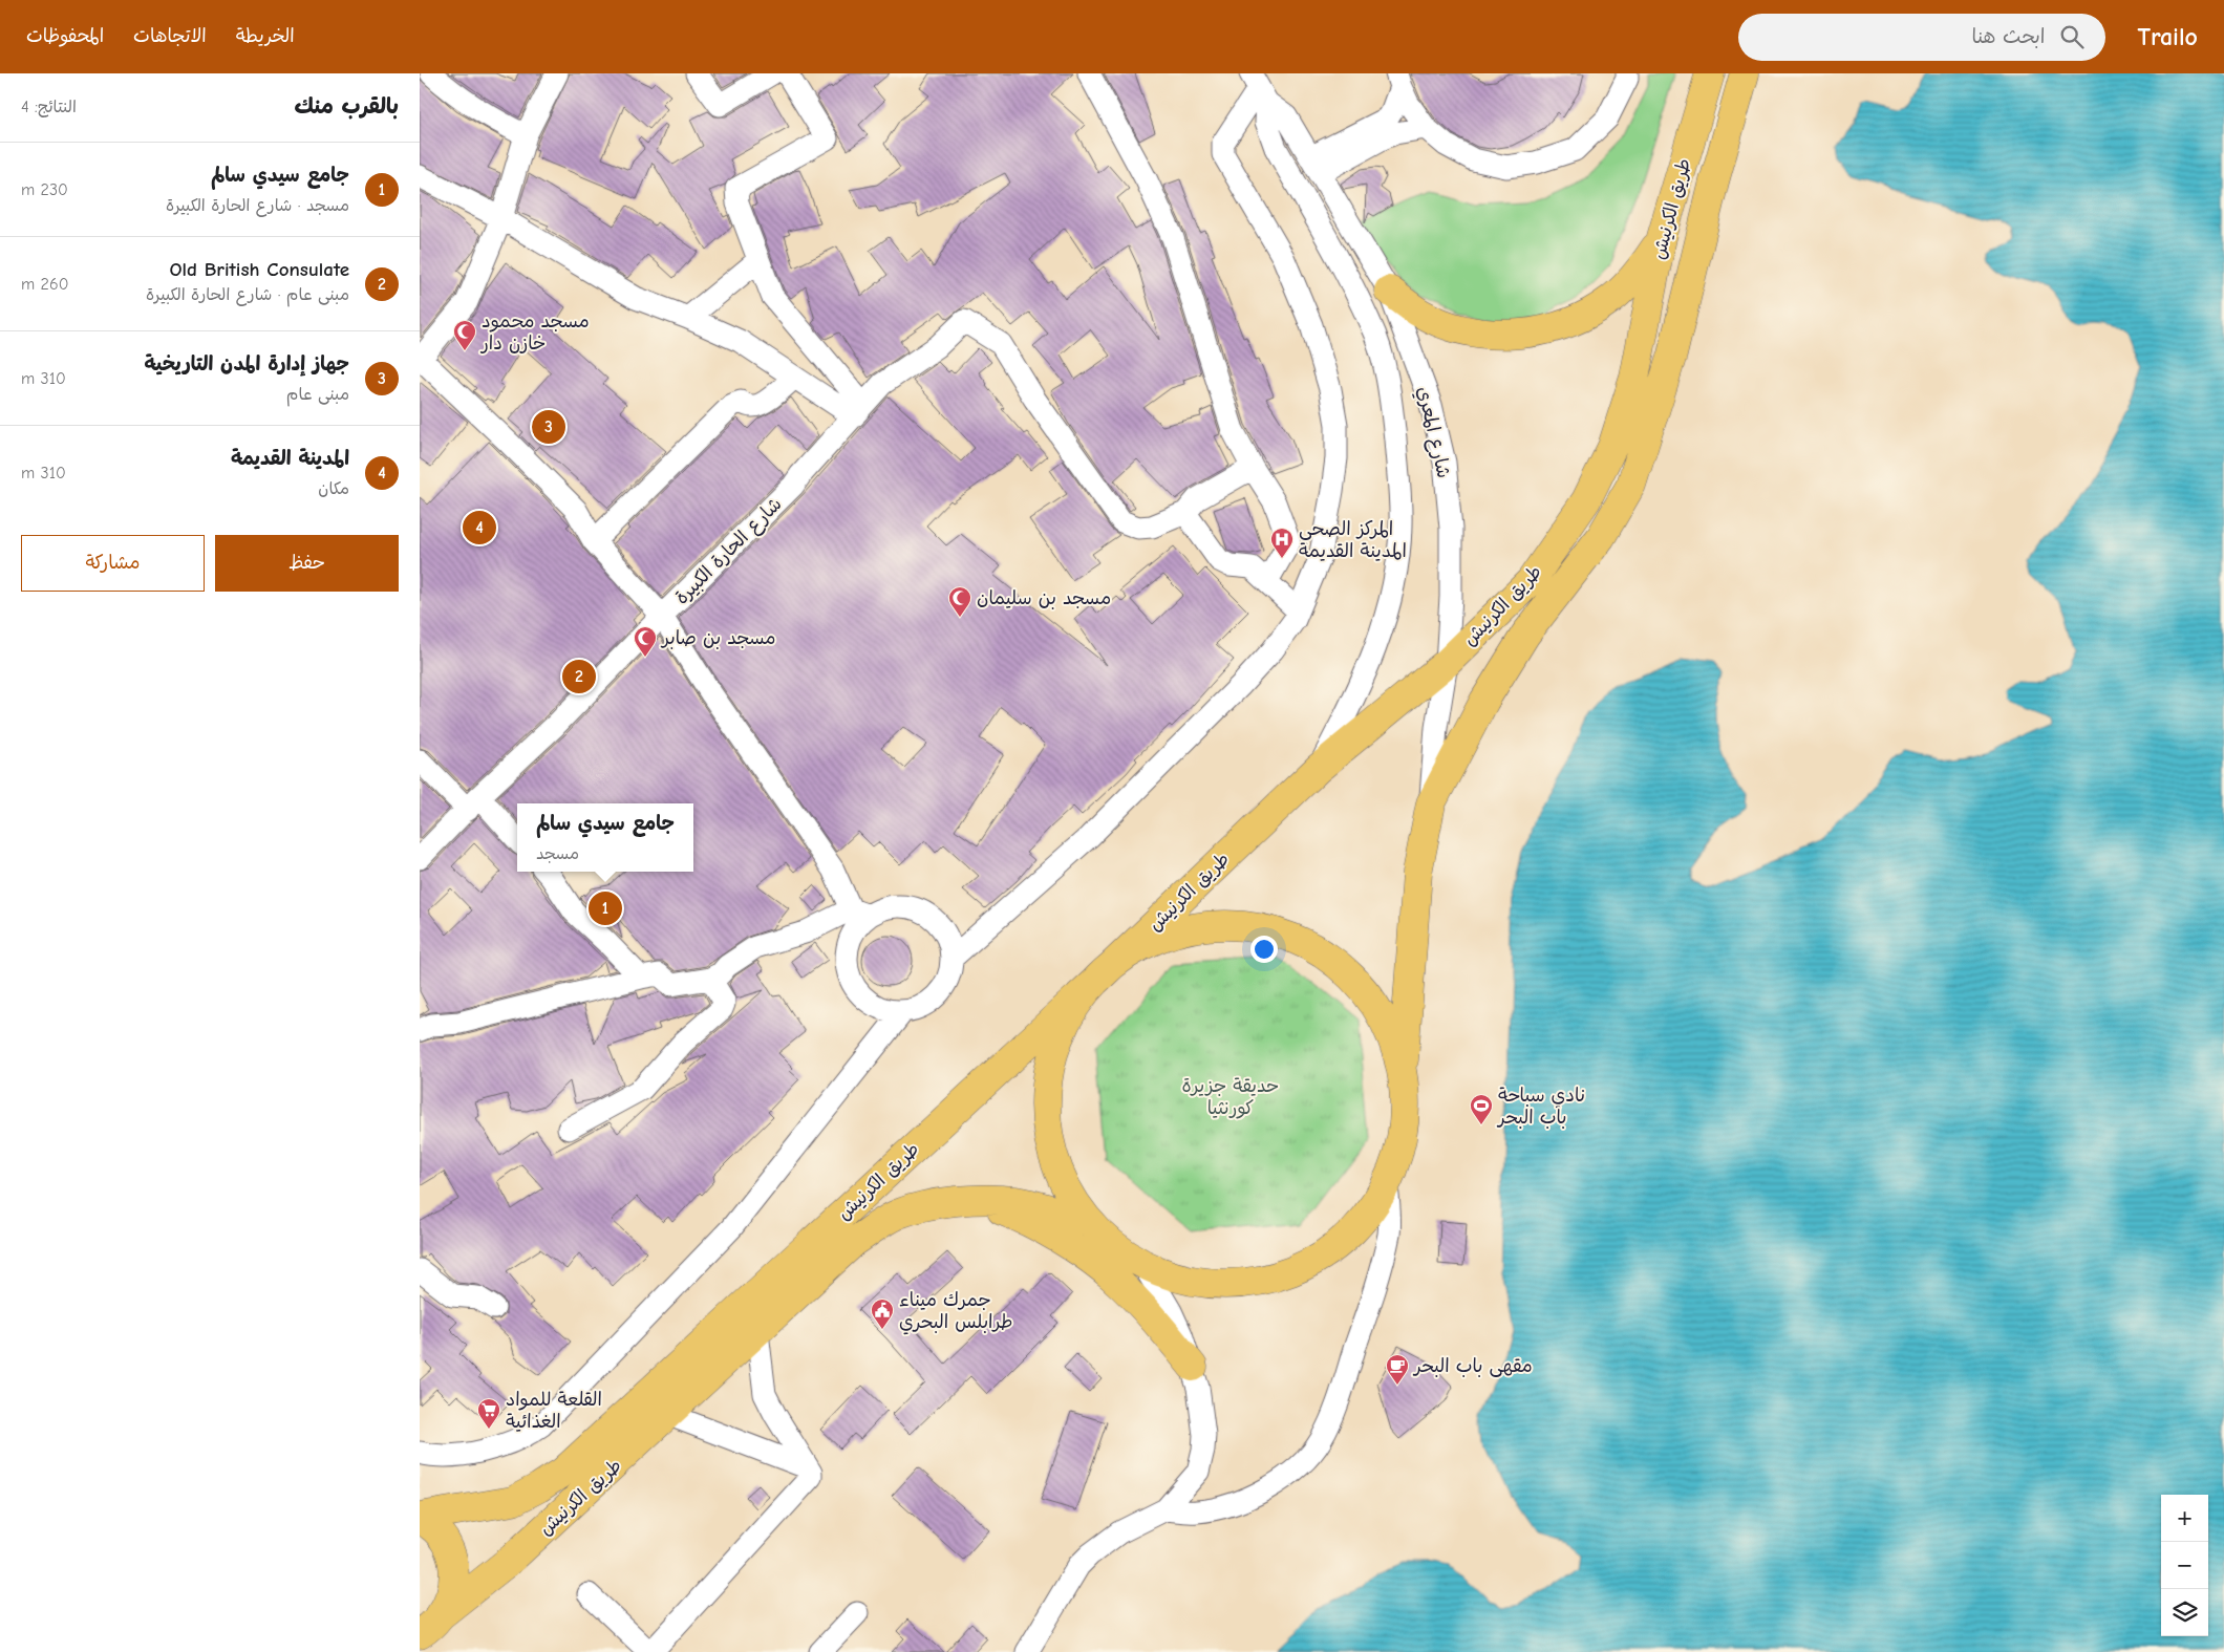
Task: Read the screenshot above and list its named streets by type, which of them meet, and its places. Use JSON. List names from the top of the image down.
{
  "streets": {
    "highway": ["طريق الكرنيش"],
    "street": ["شارع المعري", "شارع الحارة الكبيرة"]
  },
  "crossings": [
    ["طريق الكرنيش", "شارع المعري"]
  ],
  "parks": ["حديقة جزيرة كورنثيا"],
  "places": {
    "mosque": ["مسجد محمود خازن دار", "مسجد بن سليمان", "مسجد بن صابر"],
    "hospital": ["المركز الصحي المدينة القديمة"],
    "sports": ["نادي سباحة باب البحر"],
    "public building": ["جمرك ميناء طرابلس البحري"],
    "cafe": ["مقهى باب البحر"],
    "supermarket": ["القلعة للمواد الغذائية"]
  },
  "page": {
    "header": "Trailo",
    "search": "ابحث هنا",
    "nav": ["الخريطة", "الاتجاهات", "المحفوظات"],
    "heading": ["بالقرب منك", "النتائج: 4"],
    "list": [
      {
        "mark": "1",
        "name": "جامع سيدي سالم",
        "note": "مسجد · شارع الحارة الكبيرة",
        "value": "230 m"
      },
      {
        "mark": "2",
        "name": "Old British Consulate",
        "note": "مبنى عام · شارع الحارة الكبيرة",
        "value": "260 m"
      },
      {
        "mark": "3",
        "name": "جهاز إدارة المدن التاريخية",
        "note": "مبنى عام",
        "value": "310 m"
      },
      {
        "mark": "4",
        "name": "المدينة القديمة",
        "note": "مكان",
        "value": "310 m"
      }
    ],
    "pins": [
      "3",
      "4",
      "2",
      "1"
    ],
    "buttons": ["حفظ", "مشاركة"],
    "popup": ["جامع سيدي سالم", "مسجد"],
    "map_buttons": ["+", "−"]
  }
}
